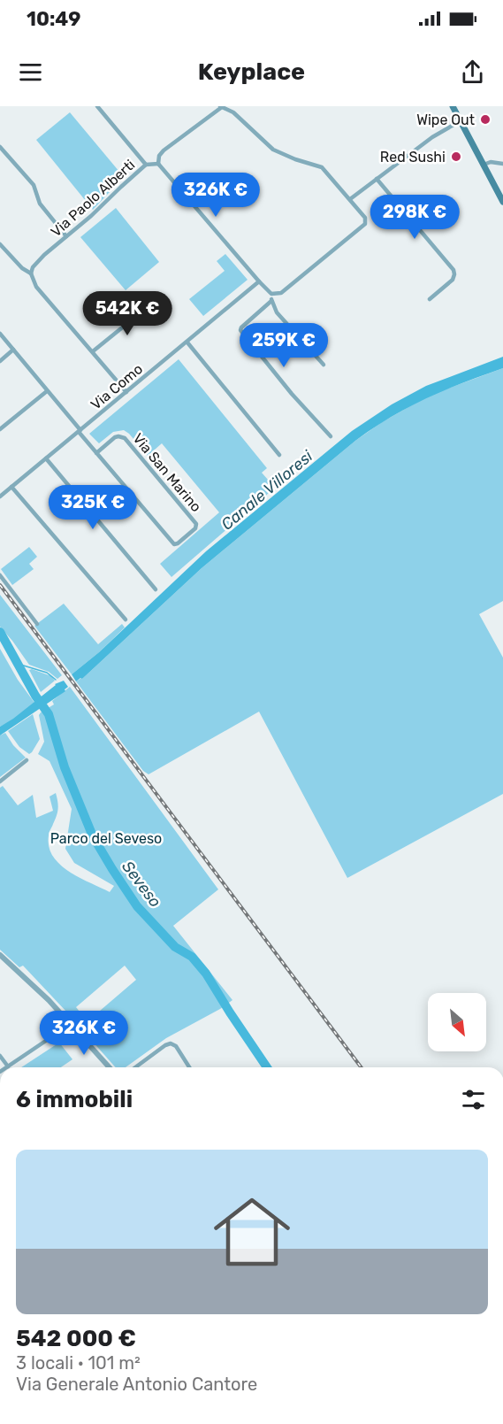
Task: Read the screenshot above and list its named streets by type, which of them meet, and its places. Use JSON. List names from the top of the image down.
{
  "streets": {
    "street": ["Via Paolo Alberti", "Via Como", "Via San Marino"]
  },
  "water": ["Canale Villoresi", "Seveso"],
  "parks": ["Parco del Seveso"],
  "places": ["Wipe Out", "Red Sushi"],
  "north": "bottom right",
  "page": {
    "status": "10:49",
    "header": "Keyplace",
    "price": [
      "326K €",
      "298K €",
      "542K €",
      "259K €",
      "325K €",
      "326K €"
    ],
    "heading": "6 immobili",
    "list": [
      {
        "name": "542 000 €",
        "note": "3 locali · 101 m² · Via Generale Antonio Cantore"
      }
    ]
  }
}
